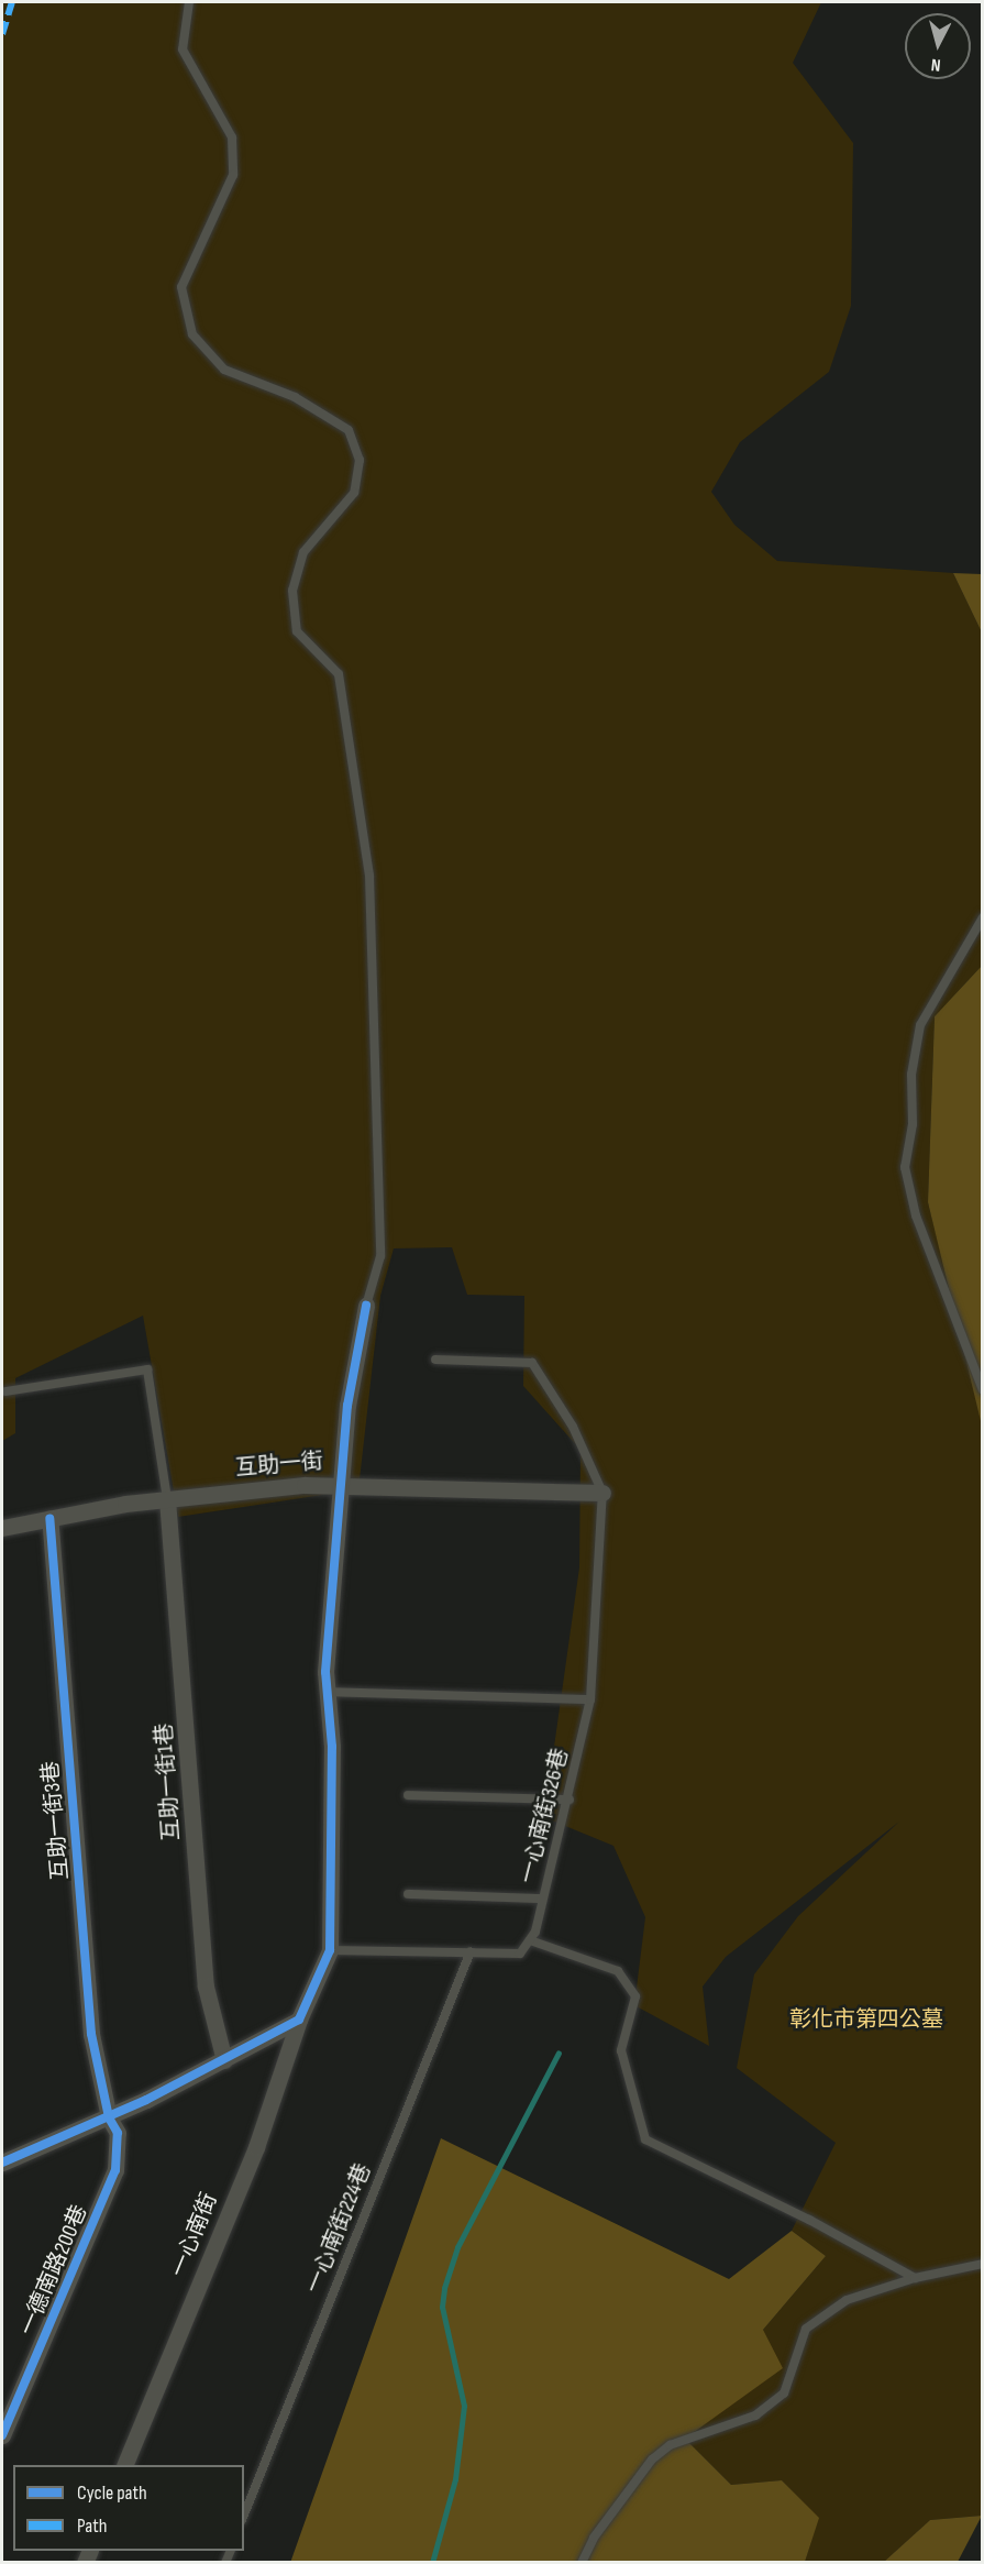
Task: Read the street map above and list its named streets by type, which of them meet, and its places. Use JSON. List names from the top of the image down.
{
  "streets": {
    "street": [
      "互助一街",
      "互助一街1巷",
      "互助一街3巷",
      "一心南街",
      "一德南路200巷"
    ],
    "lane": ["一心南街326巷", "一心南街224巷"]
  },
  "crossings": [
    ["互助一街", "互助一街1巷"],
    ["互助一街", "一心南街326巷"],
    ["互助一街", "互助一街3巷"],
    ["互助一街3巷", "一德南路200巷"]
  ],
  "parks": ["彰化市第四公墓"],
  "legend": ["Cycle path", "Path"],
  "north": "bottom"
}
